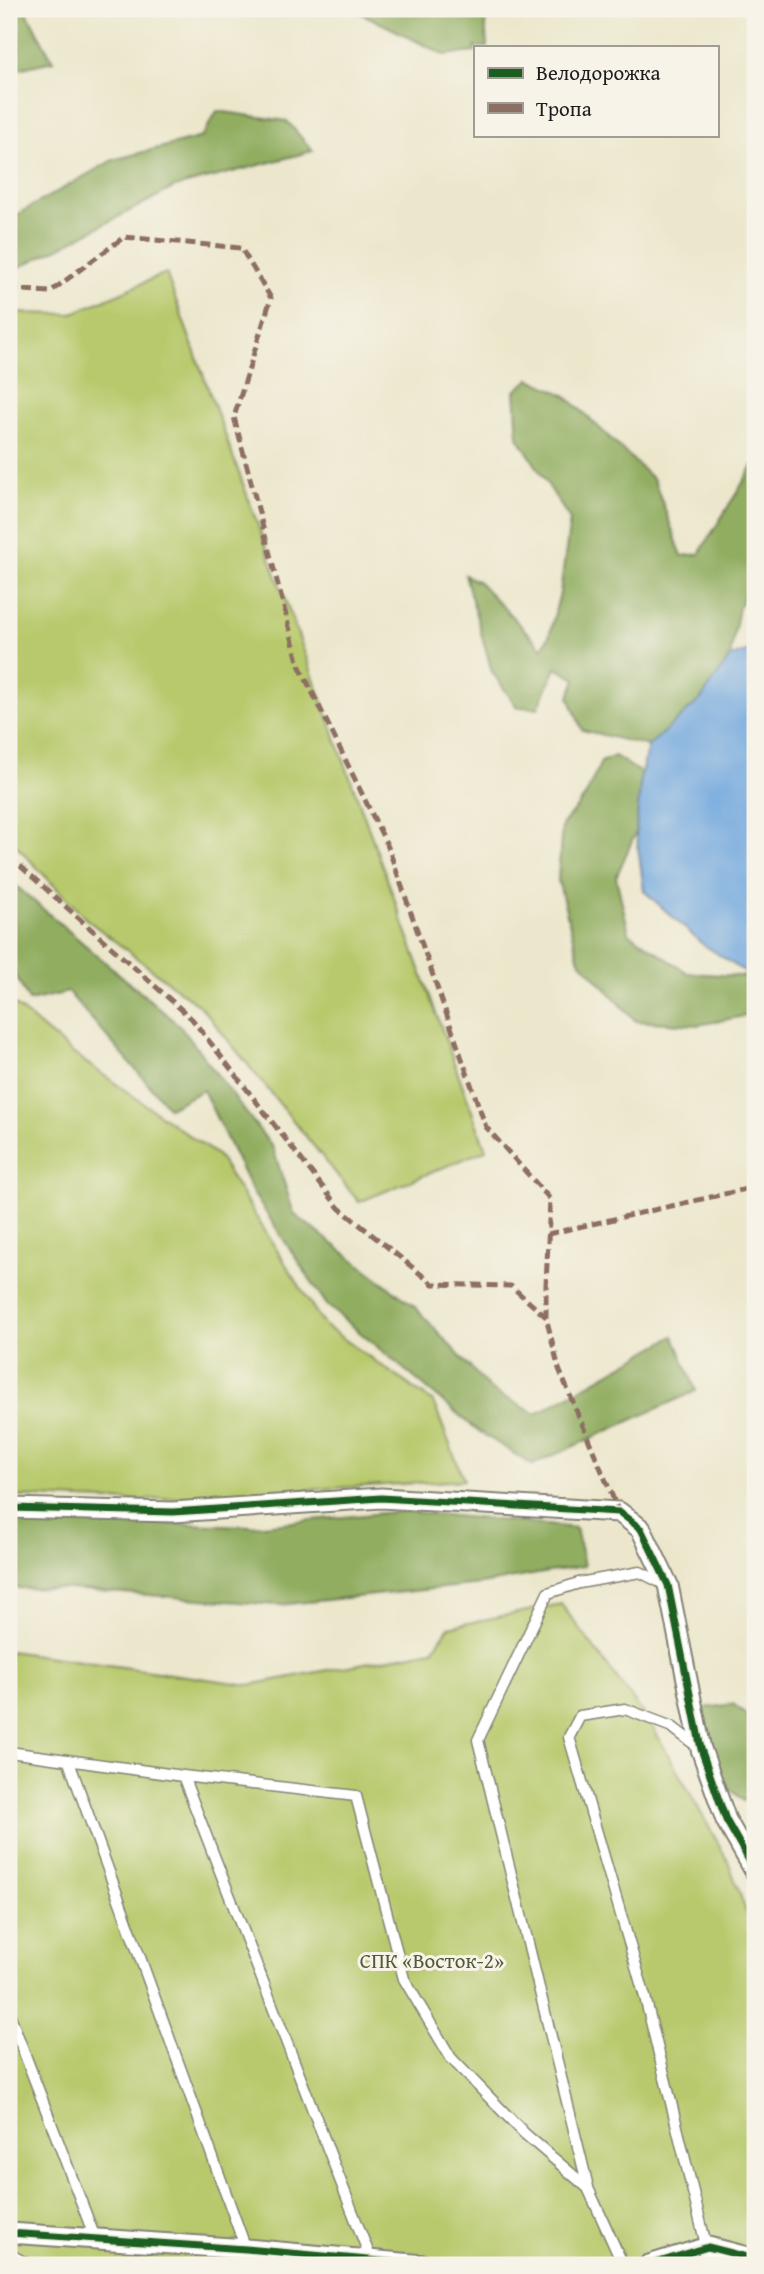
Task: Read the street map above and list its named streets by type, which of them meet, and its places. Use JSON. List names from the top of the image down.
{
  "parks": ["СПК «Восток-2»"],
  "legend": ["Велодорожка", "Тропа"]
}
